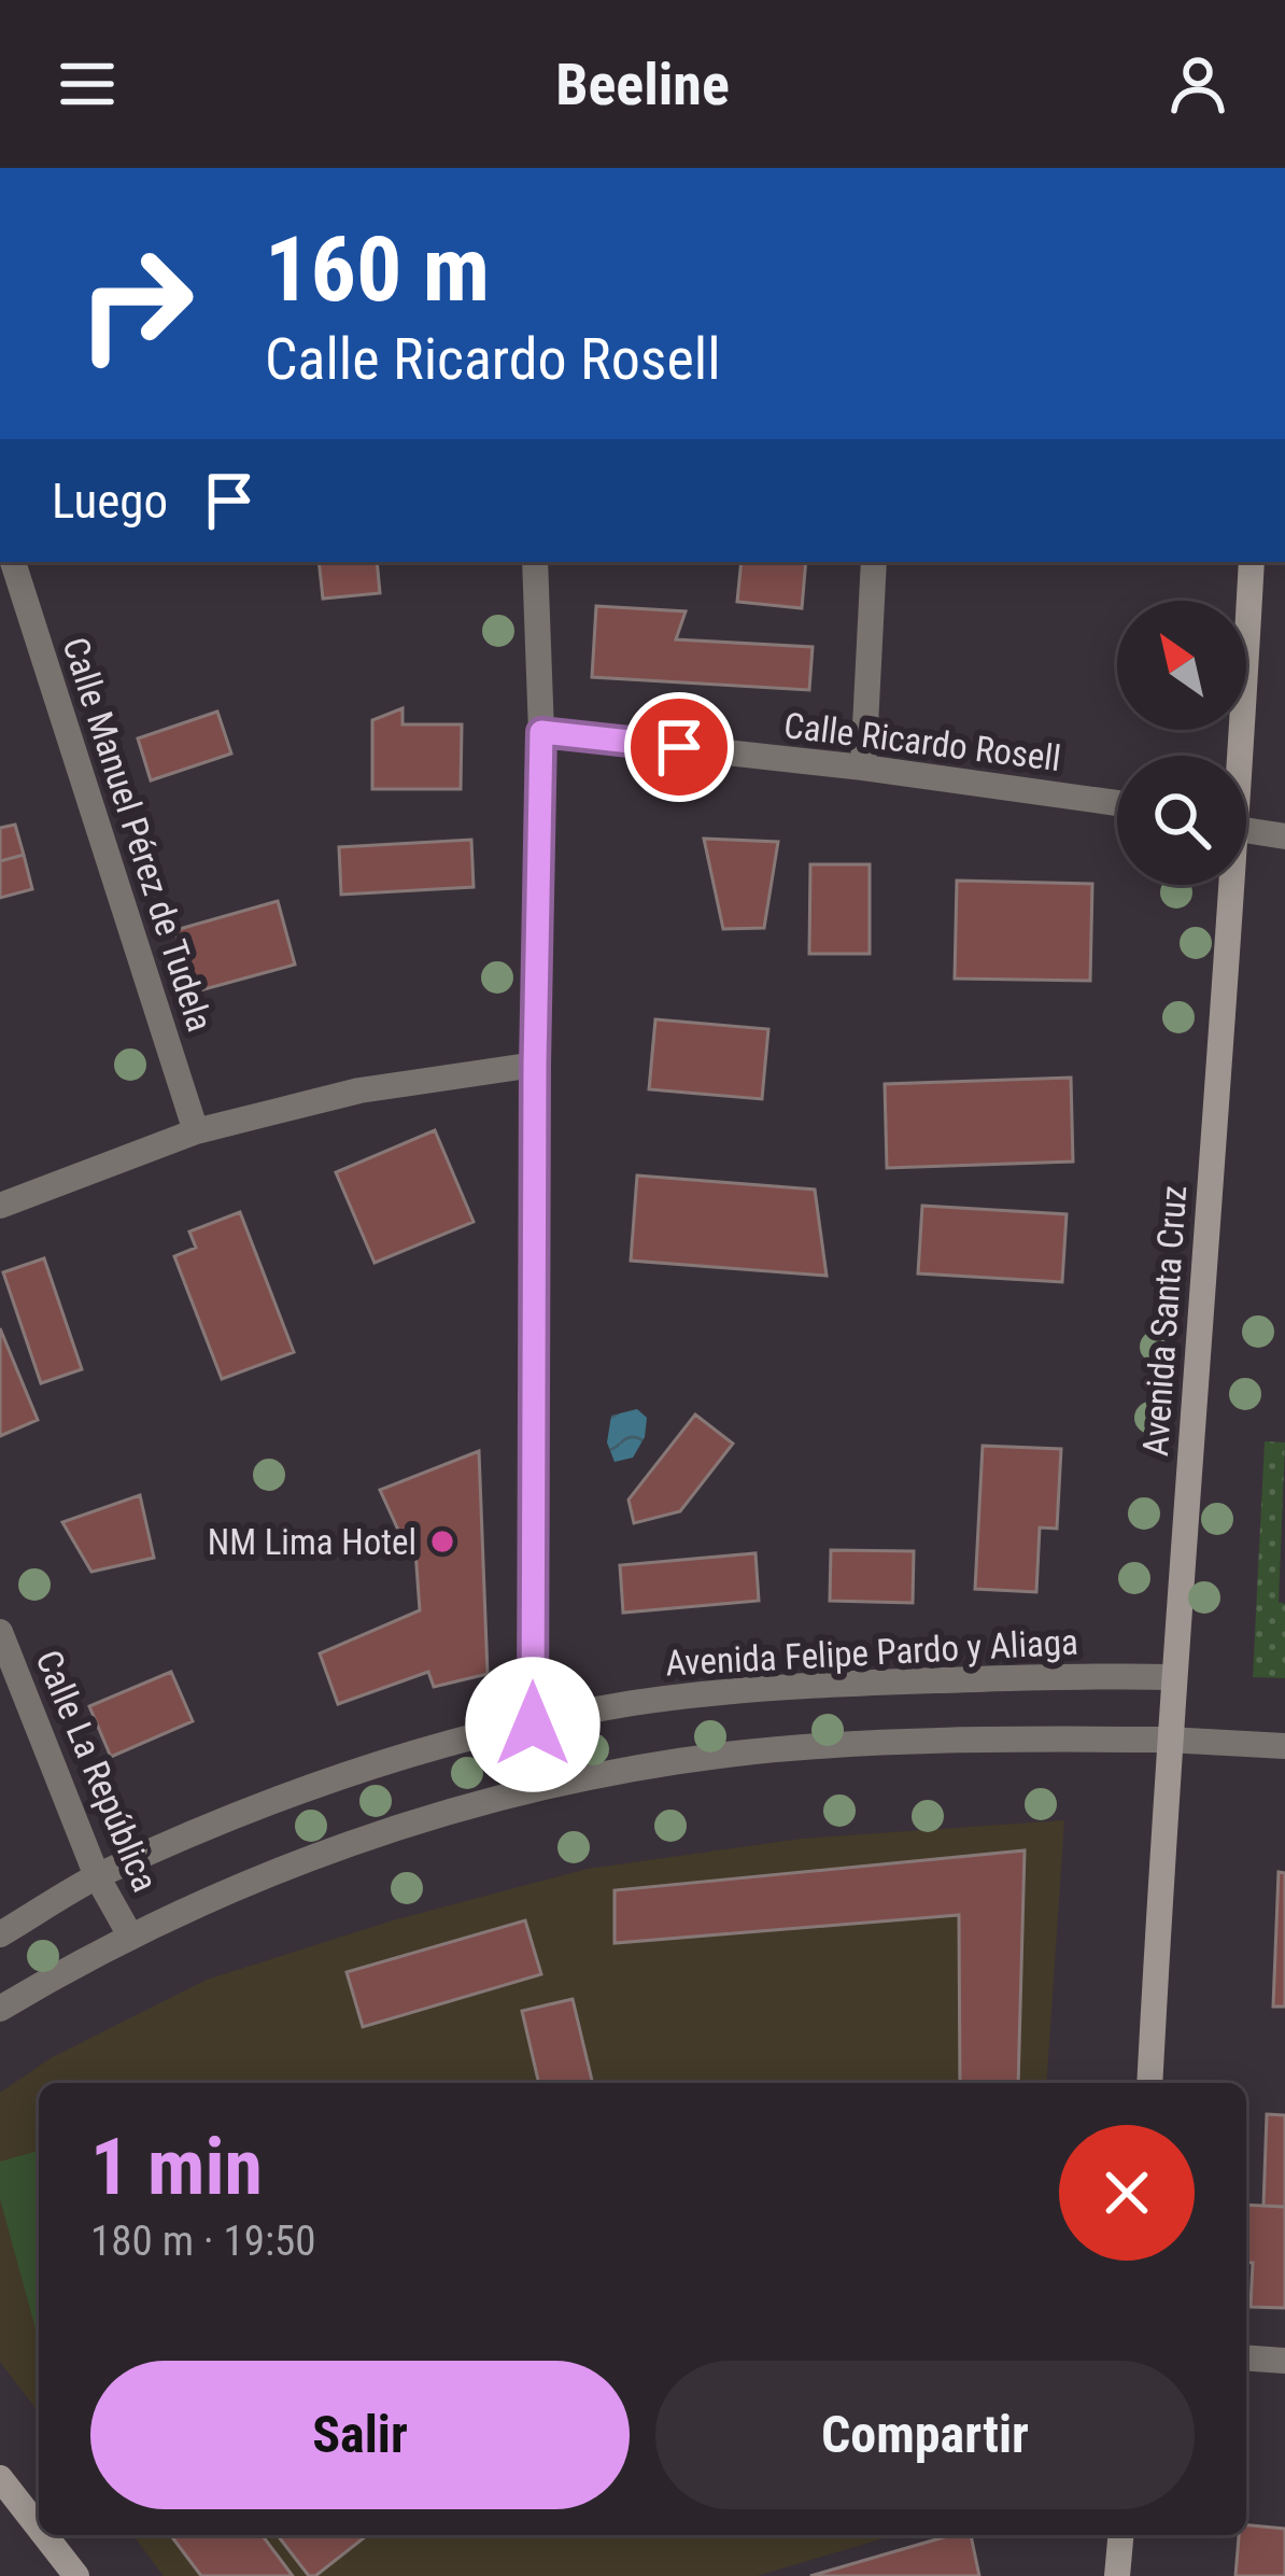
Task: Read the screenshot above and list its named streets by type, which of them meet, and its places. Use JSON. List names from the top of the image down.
{
  "streets": {
    "main road": ["Avenida Santa Cruz"],
    "street": [
      "Calle Ricardo Rosell",
      "Calle Manuel Pérez de Tudela",
      "Avenida Felipe Pardo y Aliaga",
      "Calle La República"
    ]
  },
  "crossings": [
    ["Avenida Santa Cruz", "Avenida Felipe Pardo y Aliaga"],
    ["Avenida Felipe Pardo y Aliaga", "Calle La República"]
  ],
  "places": ["NM Lima Hotel"],
  "north": "top left",
  "page": {
    "header": "Beeline",
    "turn": ["160 m", "Calle Ricardo Rosell"],
    "then": "Luego",
    "heading": ["1 min", "180 m · 19:50"],
    "buttons": ["Salir", "Compartir"]
  }
}
